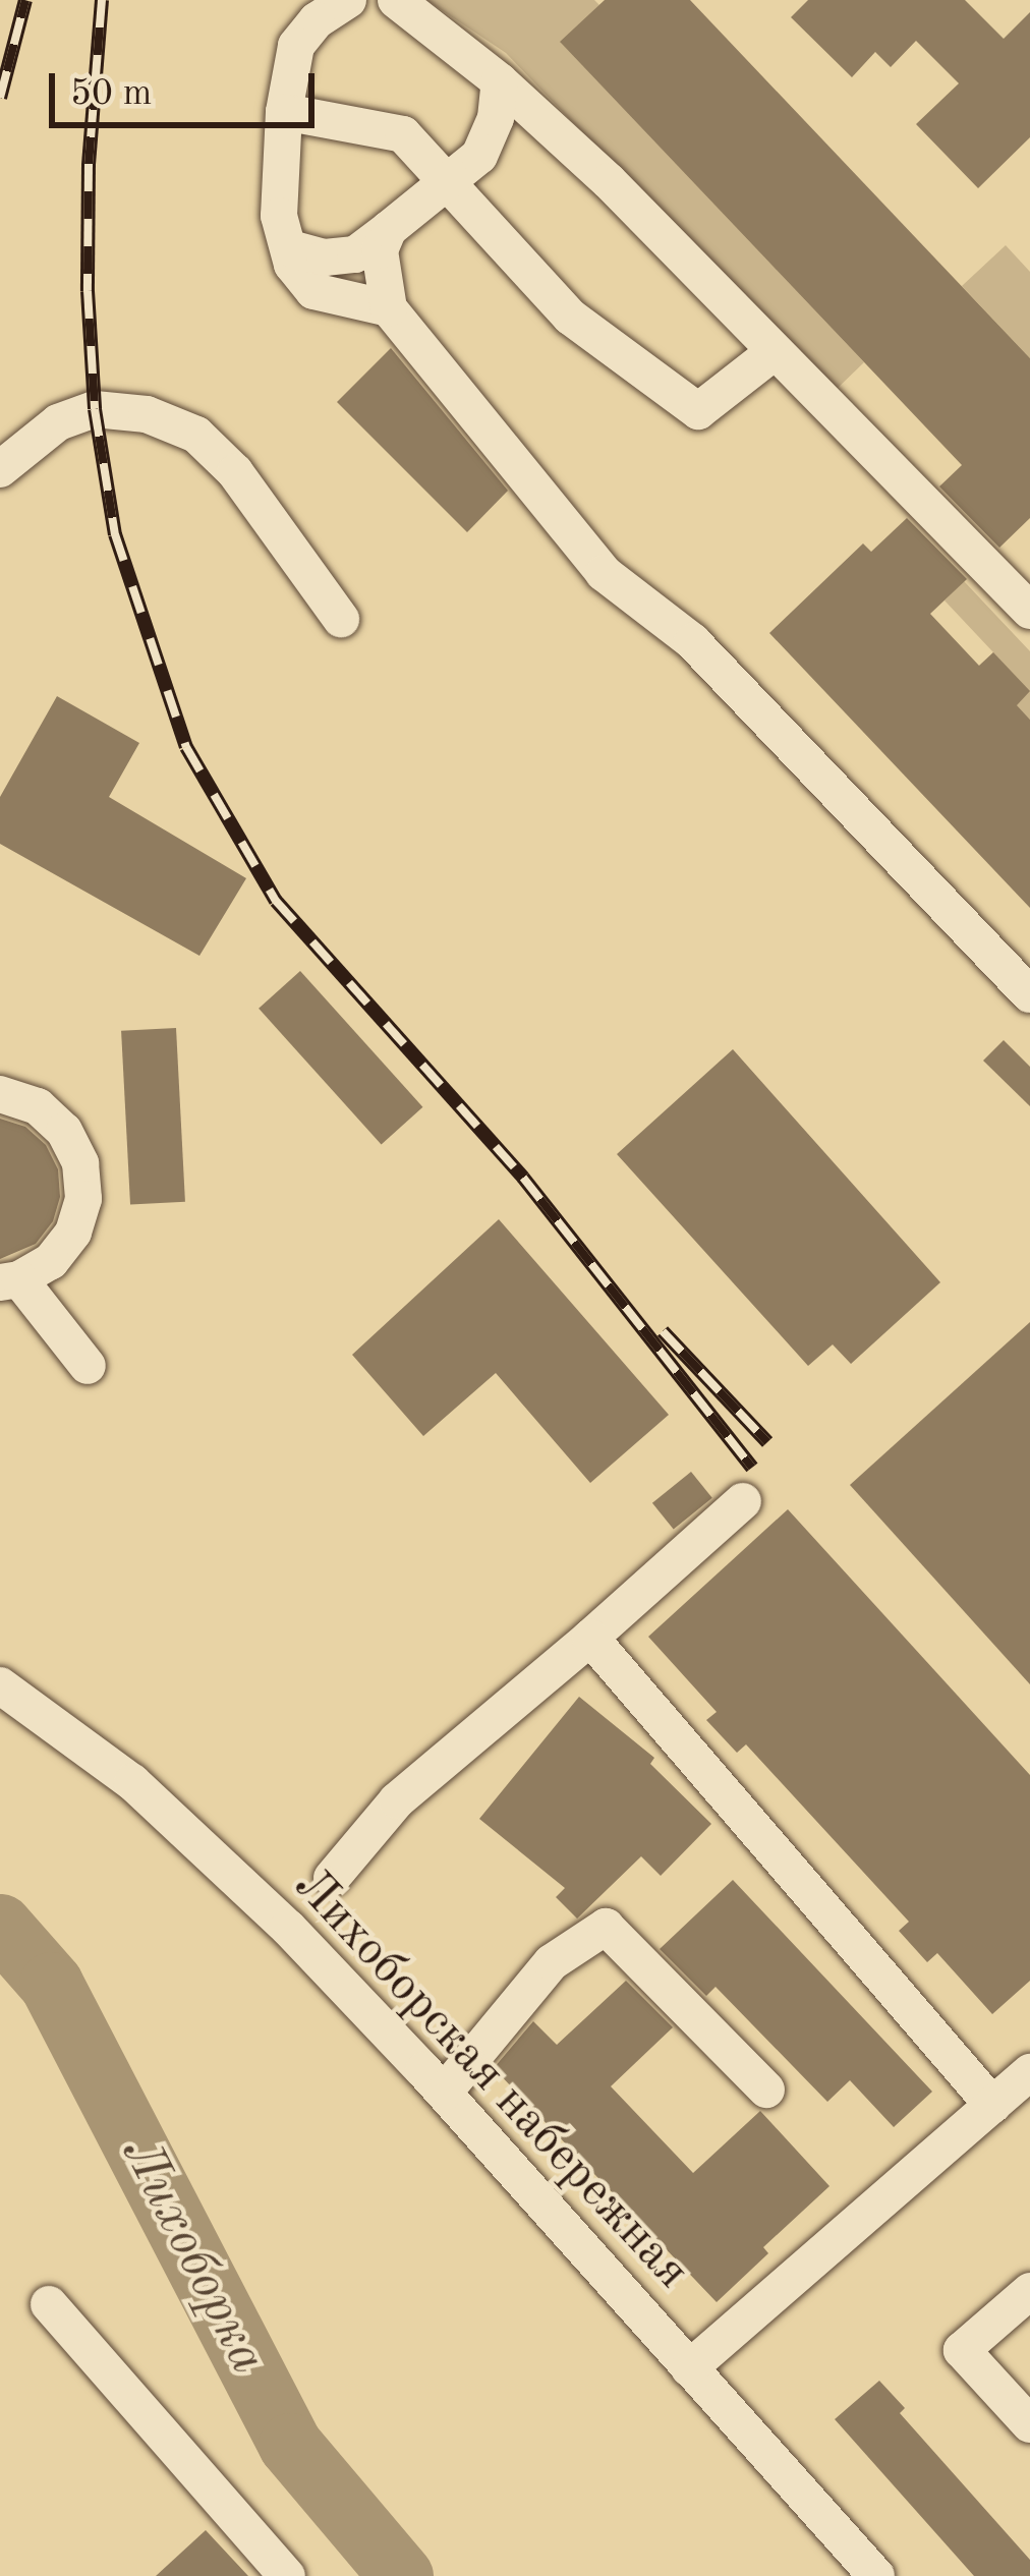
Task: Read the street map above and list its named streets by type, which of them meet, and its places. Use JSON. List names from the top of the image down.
{
  "streets": {
    "street": ["Лихоборская набережная"]
  },
  "water": ["Лихоборка"],
  "scale_bar": "50 m"
}
